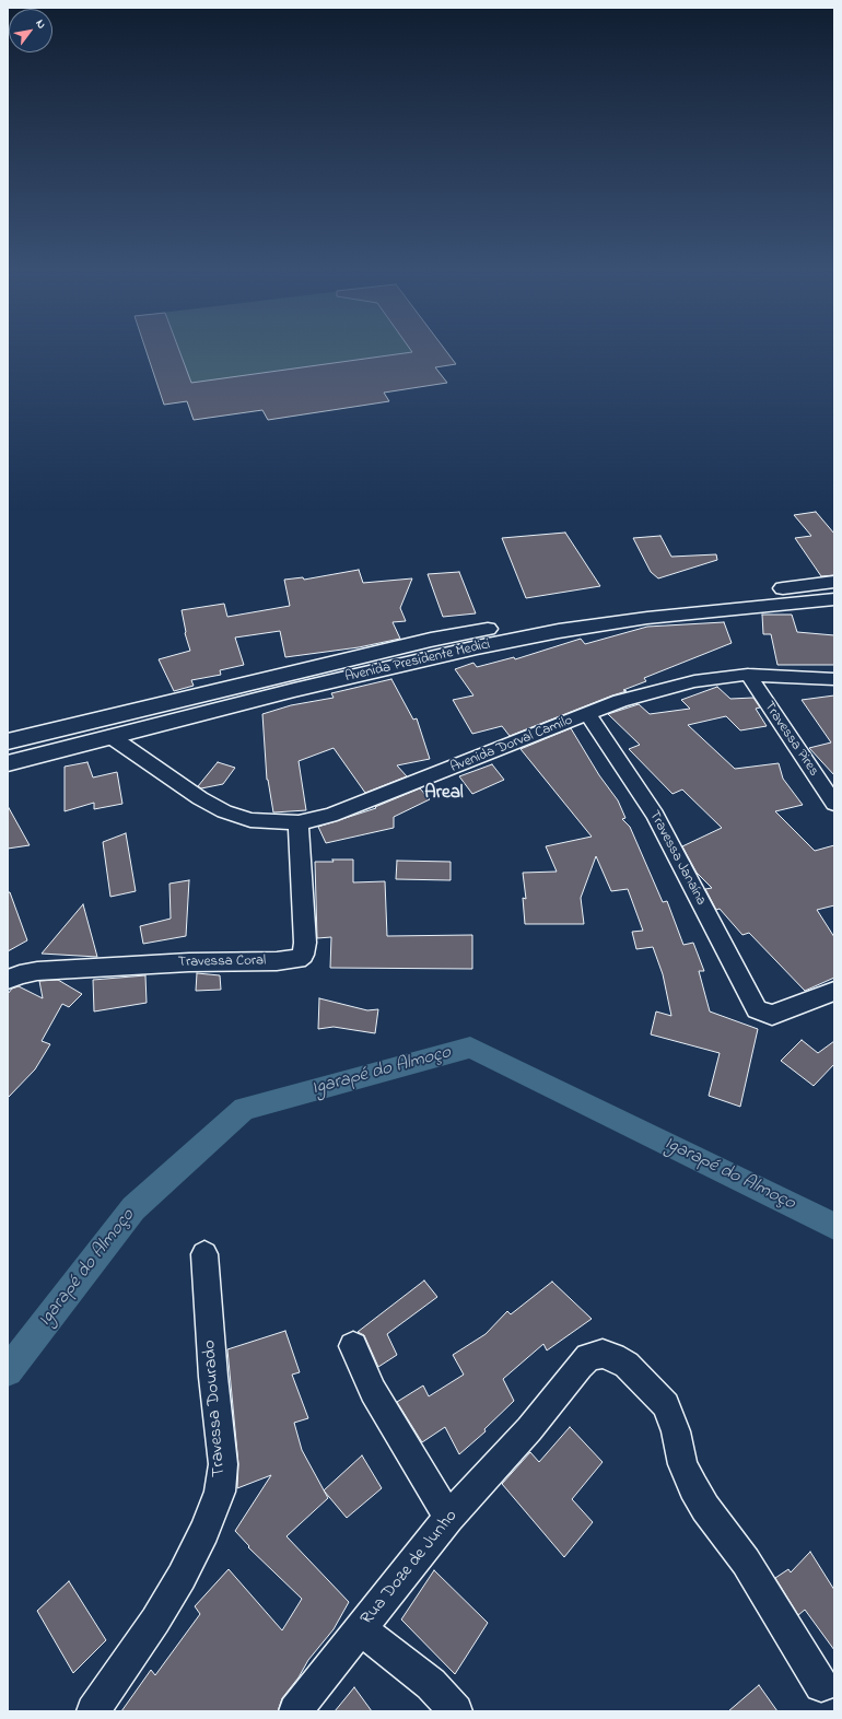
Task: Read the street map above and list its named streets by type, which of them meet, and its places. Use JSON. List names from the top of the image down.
{
  "streets": {
    "main road": ["Avenida Presidente Medici"],
    "street": [
      "Travessa Pires",
      "Avenida Dorval Camilo",
      "Travessa Janaína",
      "Travessa Coral",
      "Travessa Dourado",
      "Rua Doze de Junho"
    ]
  },
  "crossings": [
    ["Avenida Presidente Medici", "Avenida Dorval Camilo"],
    ["Travessa Pires", "Avenida Dorval Camilo"],
    ["Avenida Dorval Camilo", "Travessa Janaína"],
    ["Avenida Dorval Camilo", "Travessa Coral"]
  ],
  "districts": ["Areal"],
  "water": ["Igarapé do Almoço"],
  "north": "top right"
}
